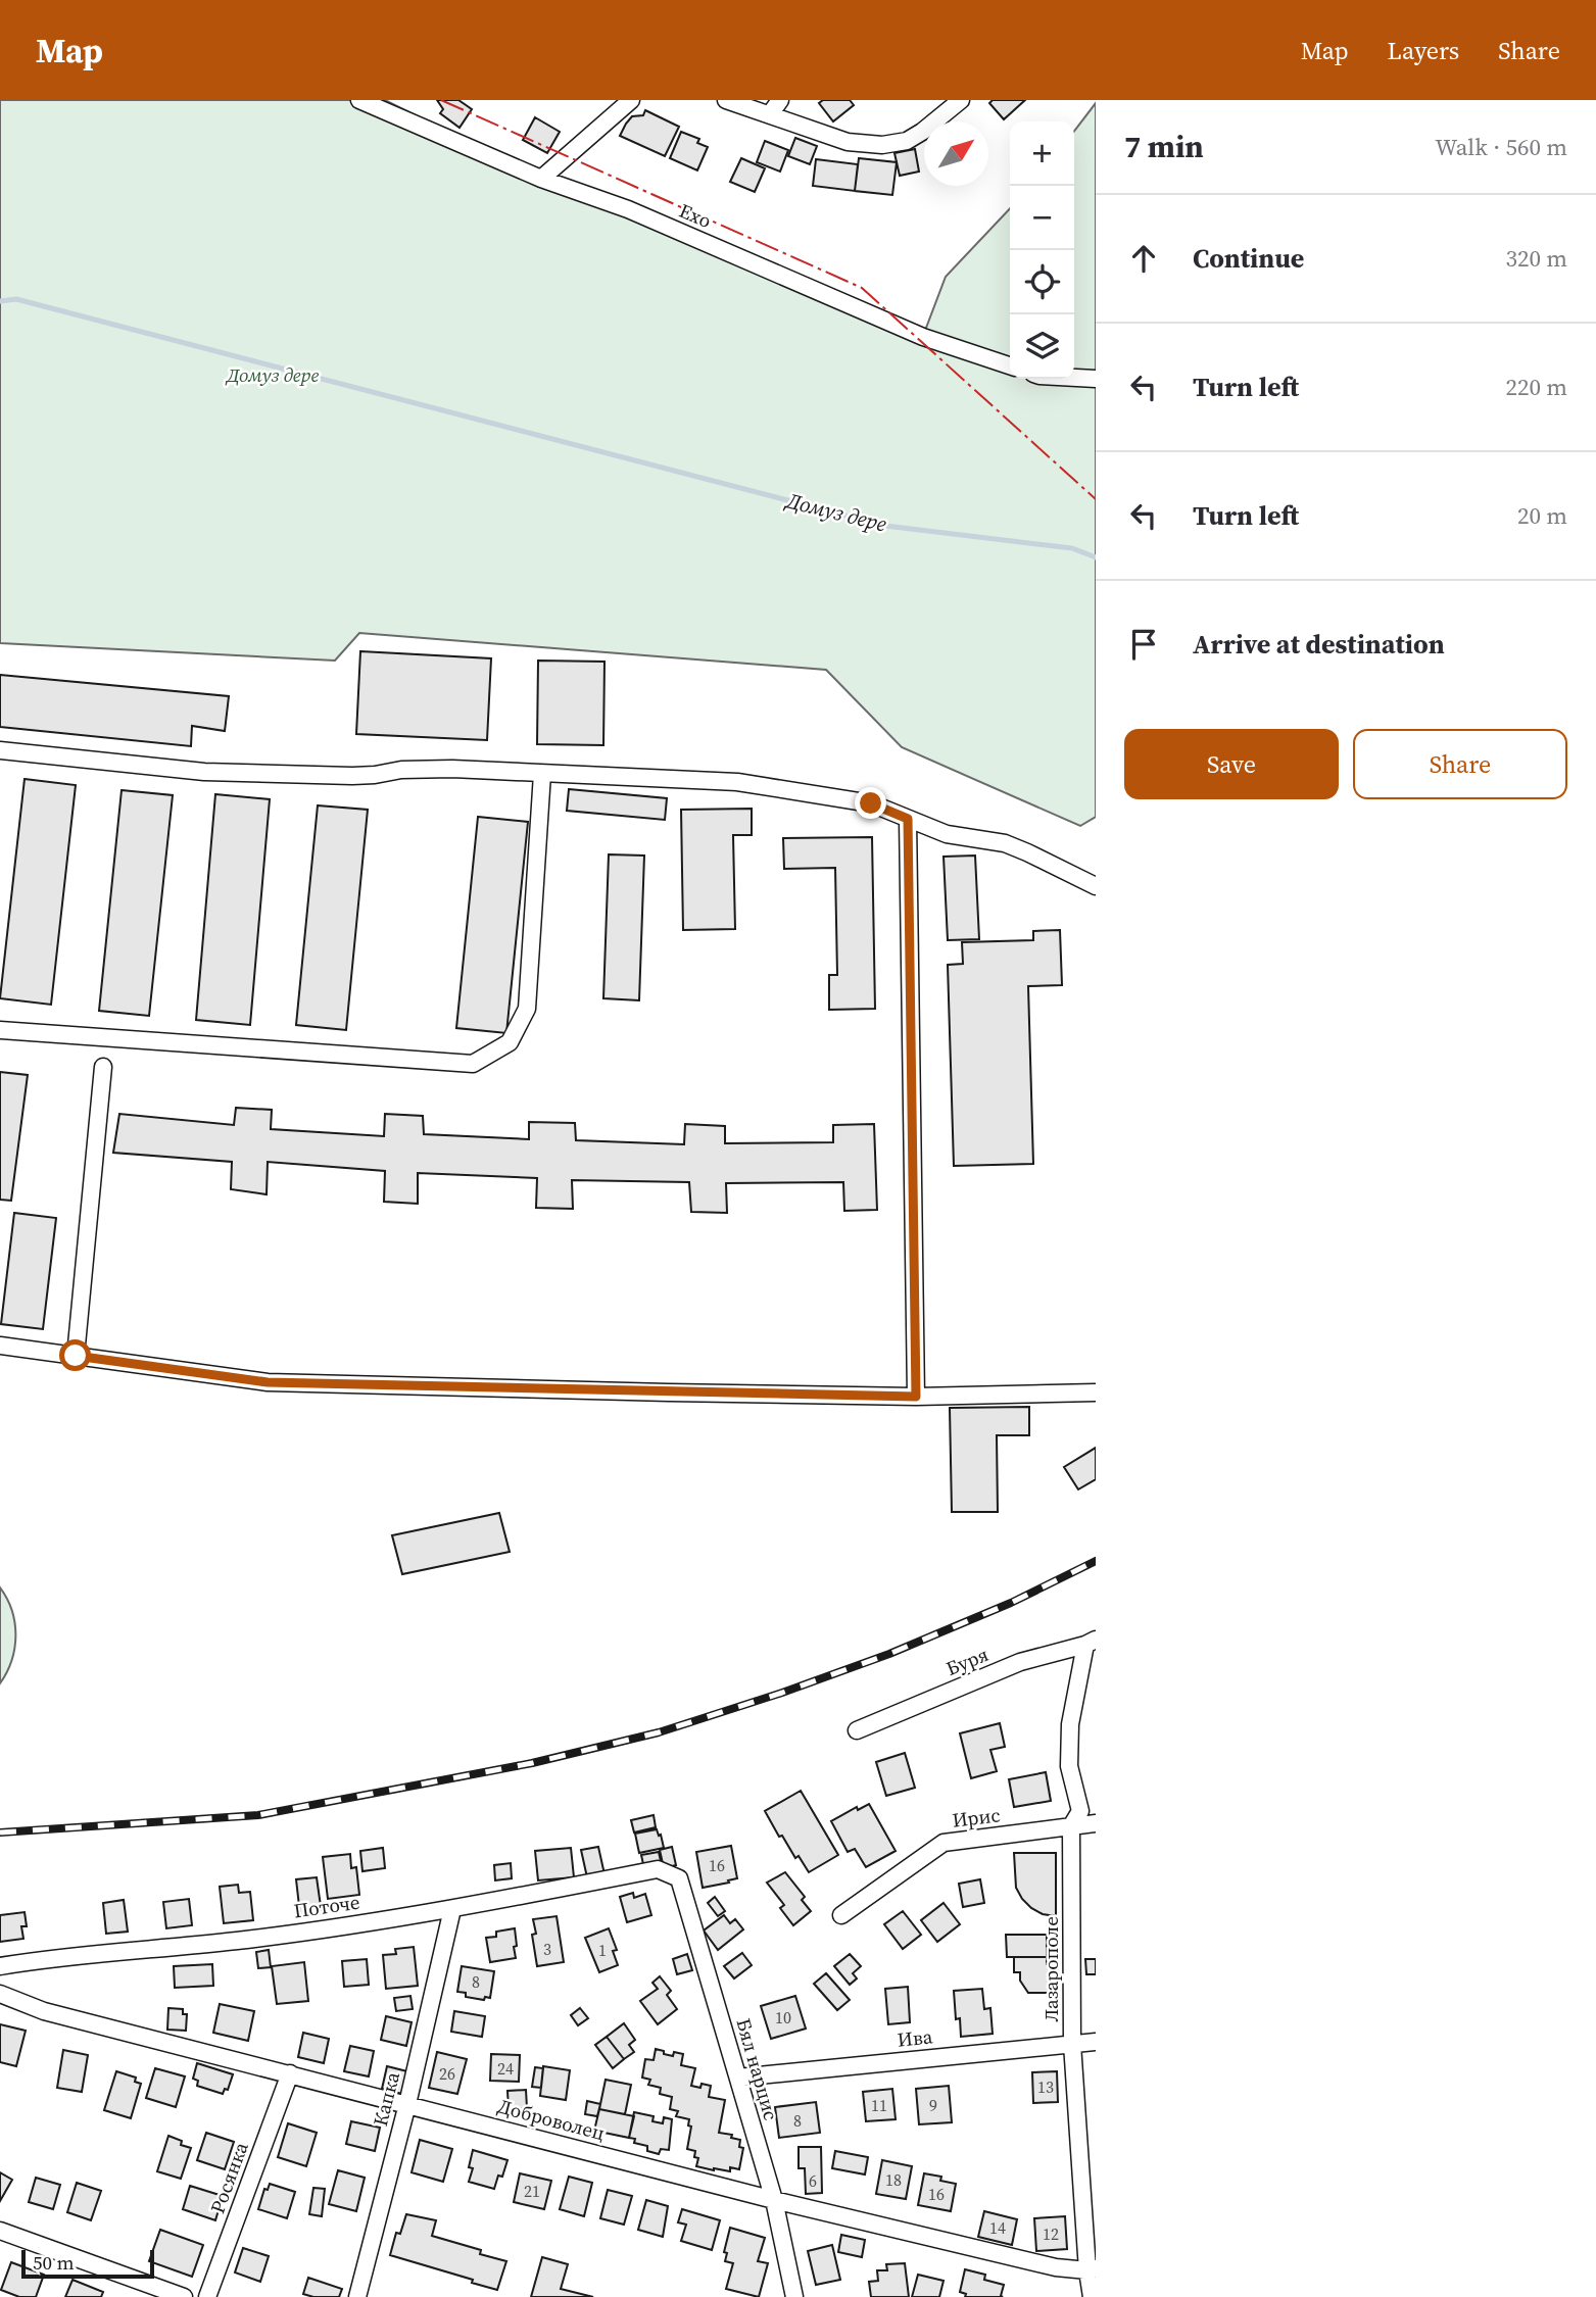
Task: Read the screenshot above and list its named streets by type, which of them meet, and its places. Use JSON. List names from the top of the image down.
{
  "streets": {
    "street": [
      "Ехо",
      "Буря",
      "Ирис",
      "Поточе",
      "Лазарополе",
      "Ива",
      "Бял нарцис",
      "Капка",
      "Доброволец",
      "Росянка"
    ]
  },
  "crossings": [
    ["Буря", "Лазарополе"],
    ["Ирис", "Лазарополе"],
    ["Поточе", "Бял нарцис"],
    ["Поточе", "Капка"],
    ["Лазарополе", "Ива"],
    ["Лазарополе", "Доброволец"],
    ["Ива", "Бял нарцис"],
    ["Бял нарцис", "Доброволец"],
    ["Капка", "Доброволец"],
    ["Доброволец", "Росянка"]
  ],
  "water": ["Домуз дере"],
  "parks": ["Домуз дере"],
  "house_numbers": [
    "16",
    "3",
    "1",
    "8",
    "10",
    "24",
    "26",
    "13",
    "11",
    "9",
    "8",
    "18",
    "6",
    "21",
    "16",
    "14",
    "12"
  ],
  "scale_bar": "50 m",
  "north": "top right",
  "page": {
    "header": "Map",
    "nav": ["Map", "Layers", "Share"],
    "heading": ["7 min", "Walk · 560 m"],
    "map_buttons": ["+", "−"],
    "list": [
      ["Continue", "320 m"],
      ["Turn left", "220 m"],
      ["Turn left", "20 m"],
      "Arrive at destination"
    ],
    "buttons": ["Save", "Share"],
    "scale": "50 m"
  }
}
